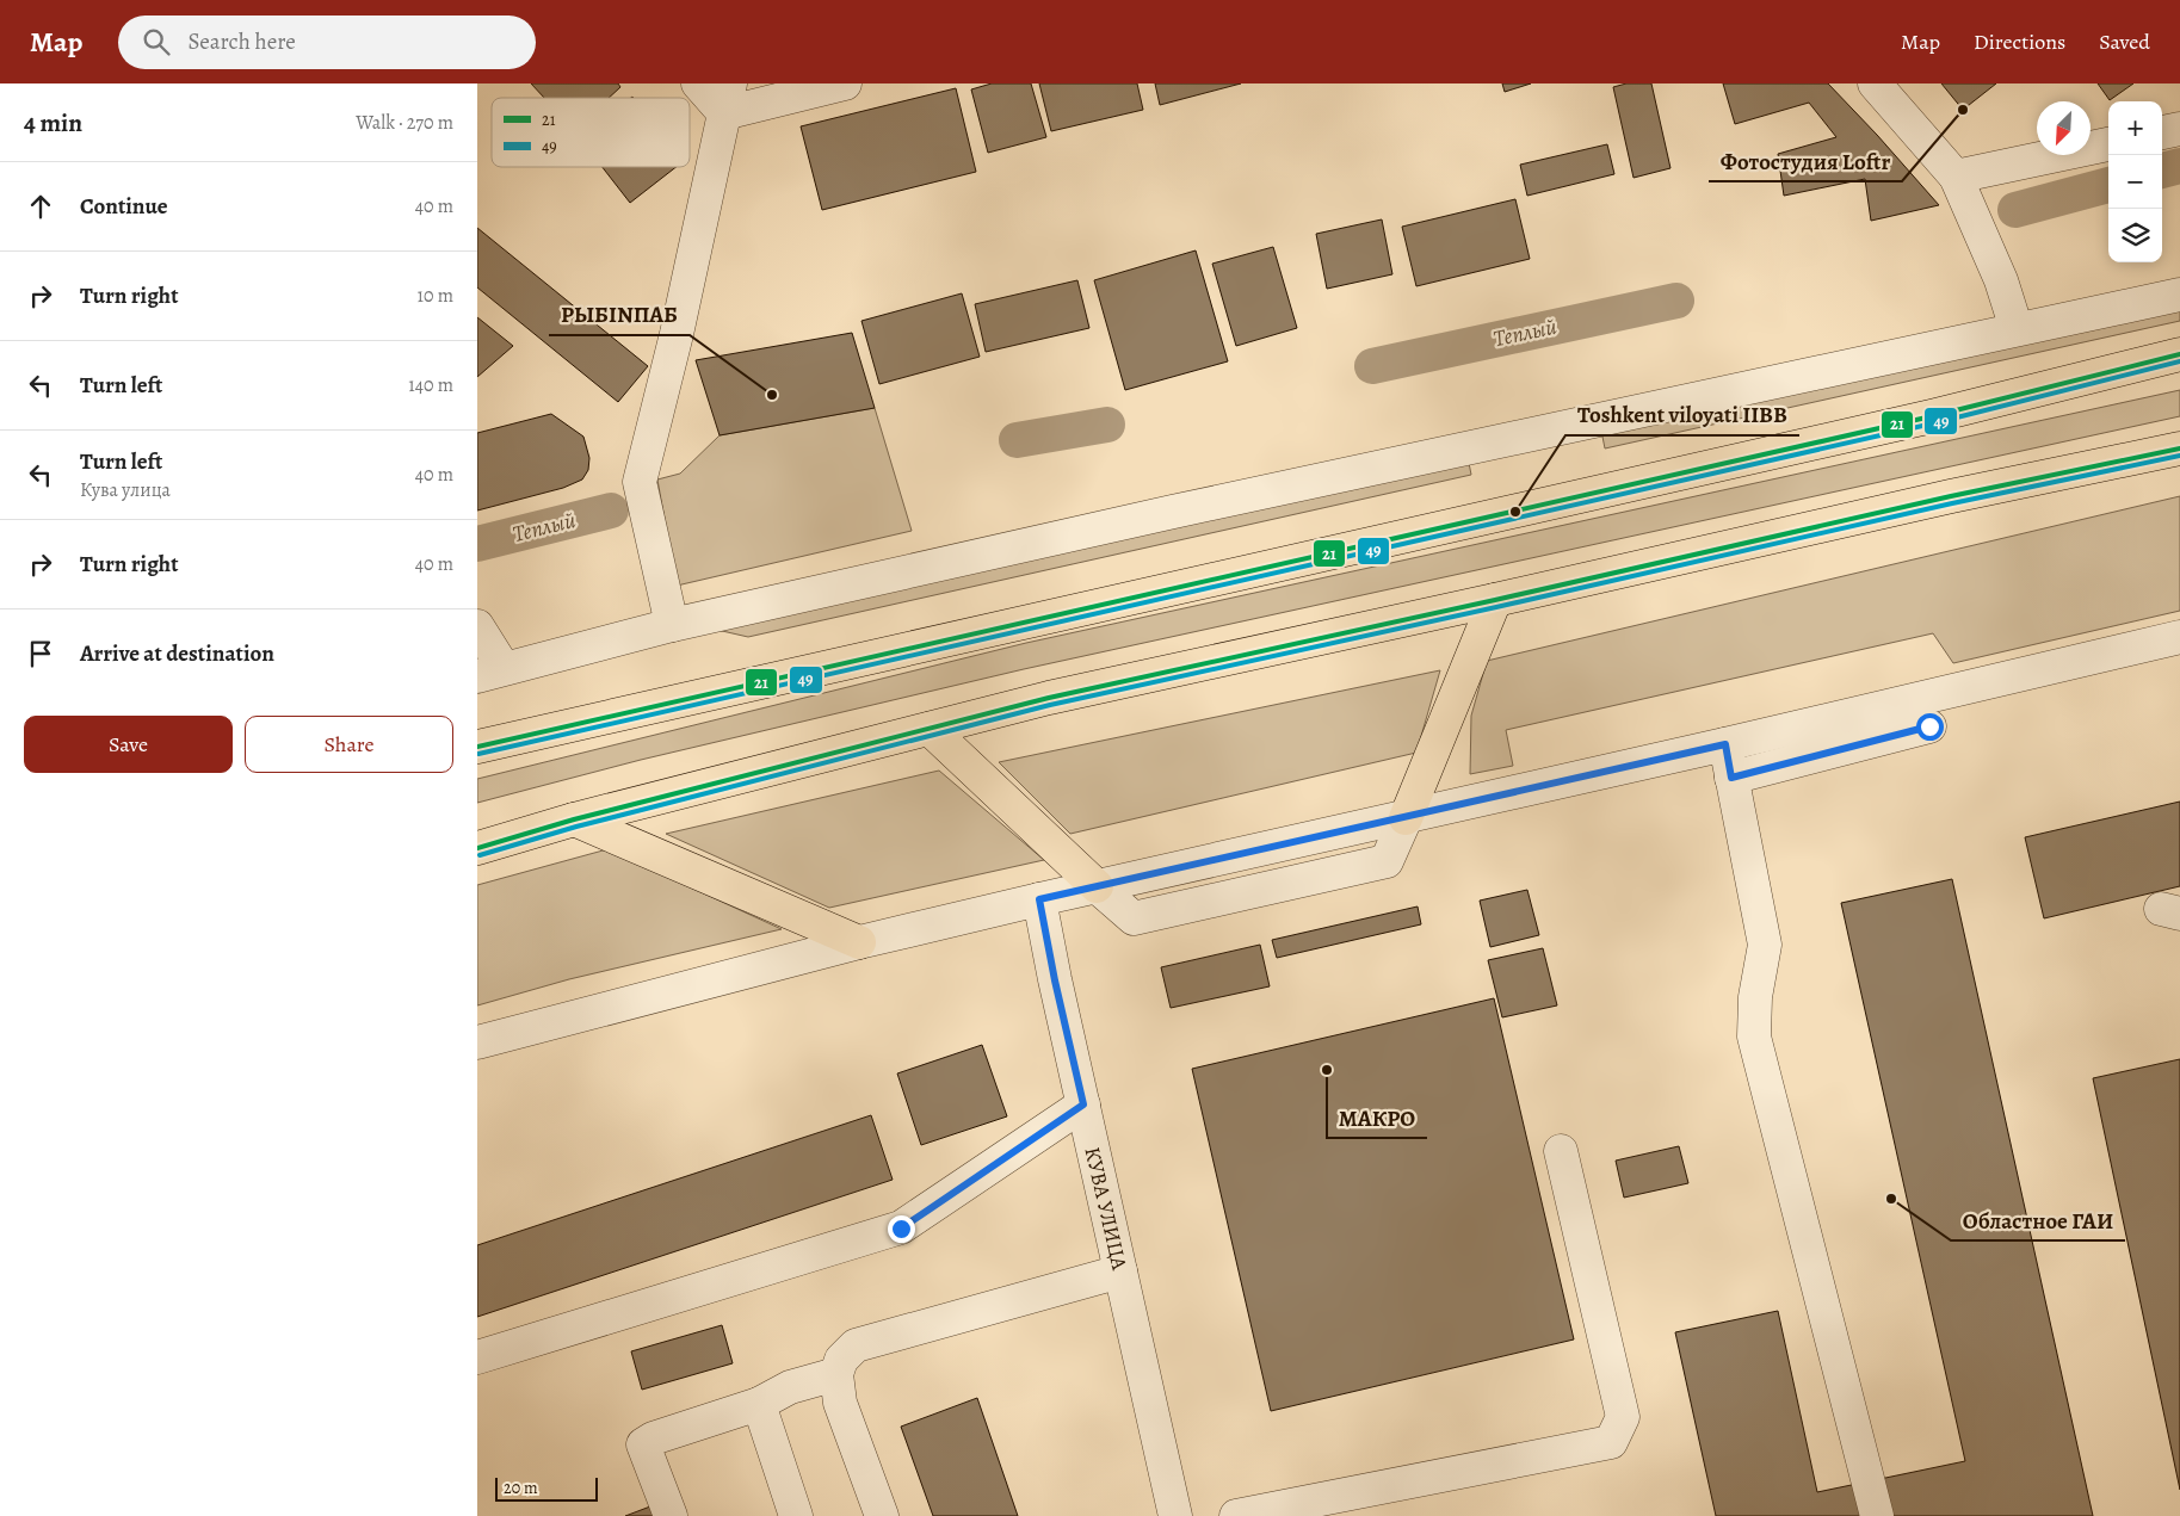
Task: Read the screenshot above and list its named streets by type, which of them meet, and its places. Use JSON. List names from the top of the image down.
{
  "streets": {
    "street": ["КУВА УЛИЦА"]
  },
  "water": ["Теплый"],
  "places": [
    "Фотостудия Loftr",
    "РЫБINПАБ",
    "Toshkent viloyati IIBB",
    "МАКРО",
    "Областное ГАИ"
  ],
  "lines": ["transit line 21", "transit line 49"],
  "legend": ["21", "49"],
  "scale_bar": "20 m",
  "north": "bottom left",
  "page": {
    "header": "Map",
    "search": "Search here",
    "nav": ["Map", "Directions", "Saved"],
    "heading": ["4 min", "Walk · 270 m"],
    "map_buttons": ["+", "−"],
    "list": [
      ["Continue", "40 m"],
      ["Turn right", "10 m"],
      ["Turn left", "140 m"],
      ["Turn left", "Кува улица", "40 m"],
      ["Turn right", "40 m"],
      "Arrive at destination"
    ],
    "buttons": ["Save", "Share"],
    "scale": "20 m"
  }
}
